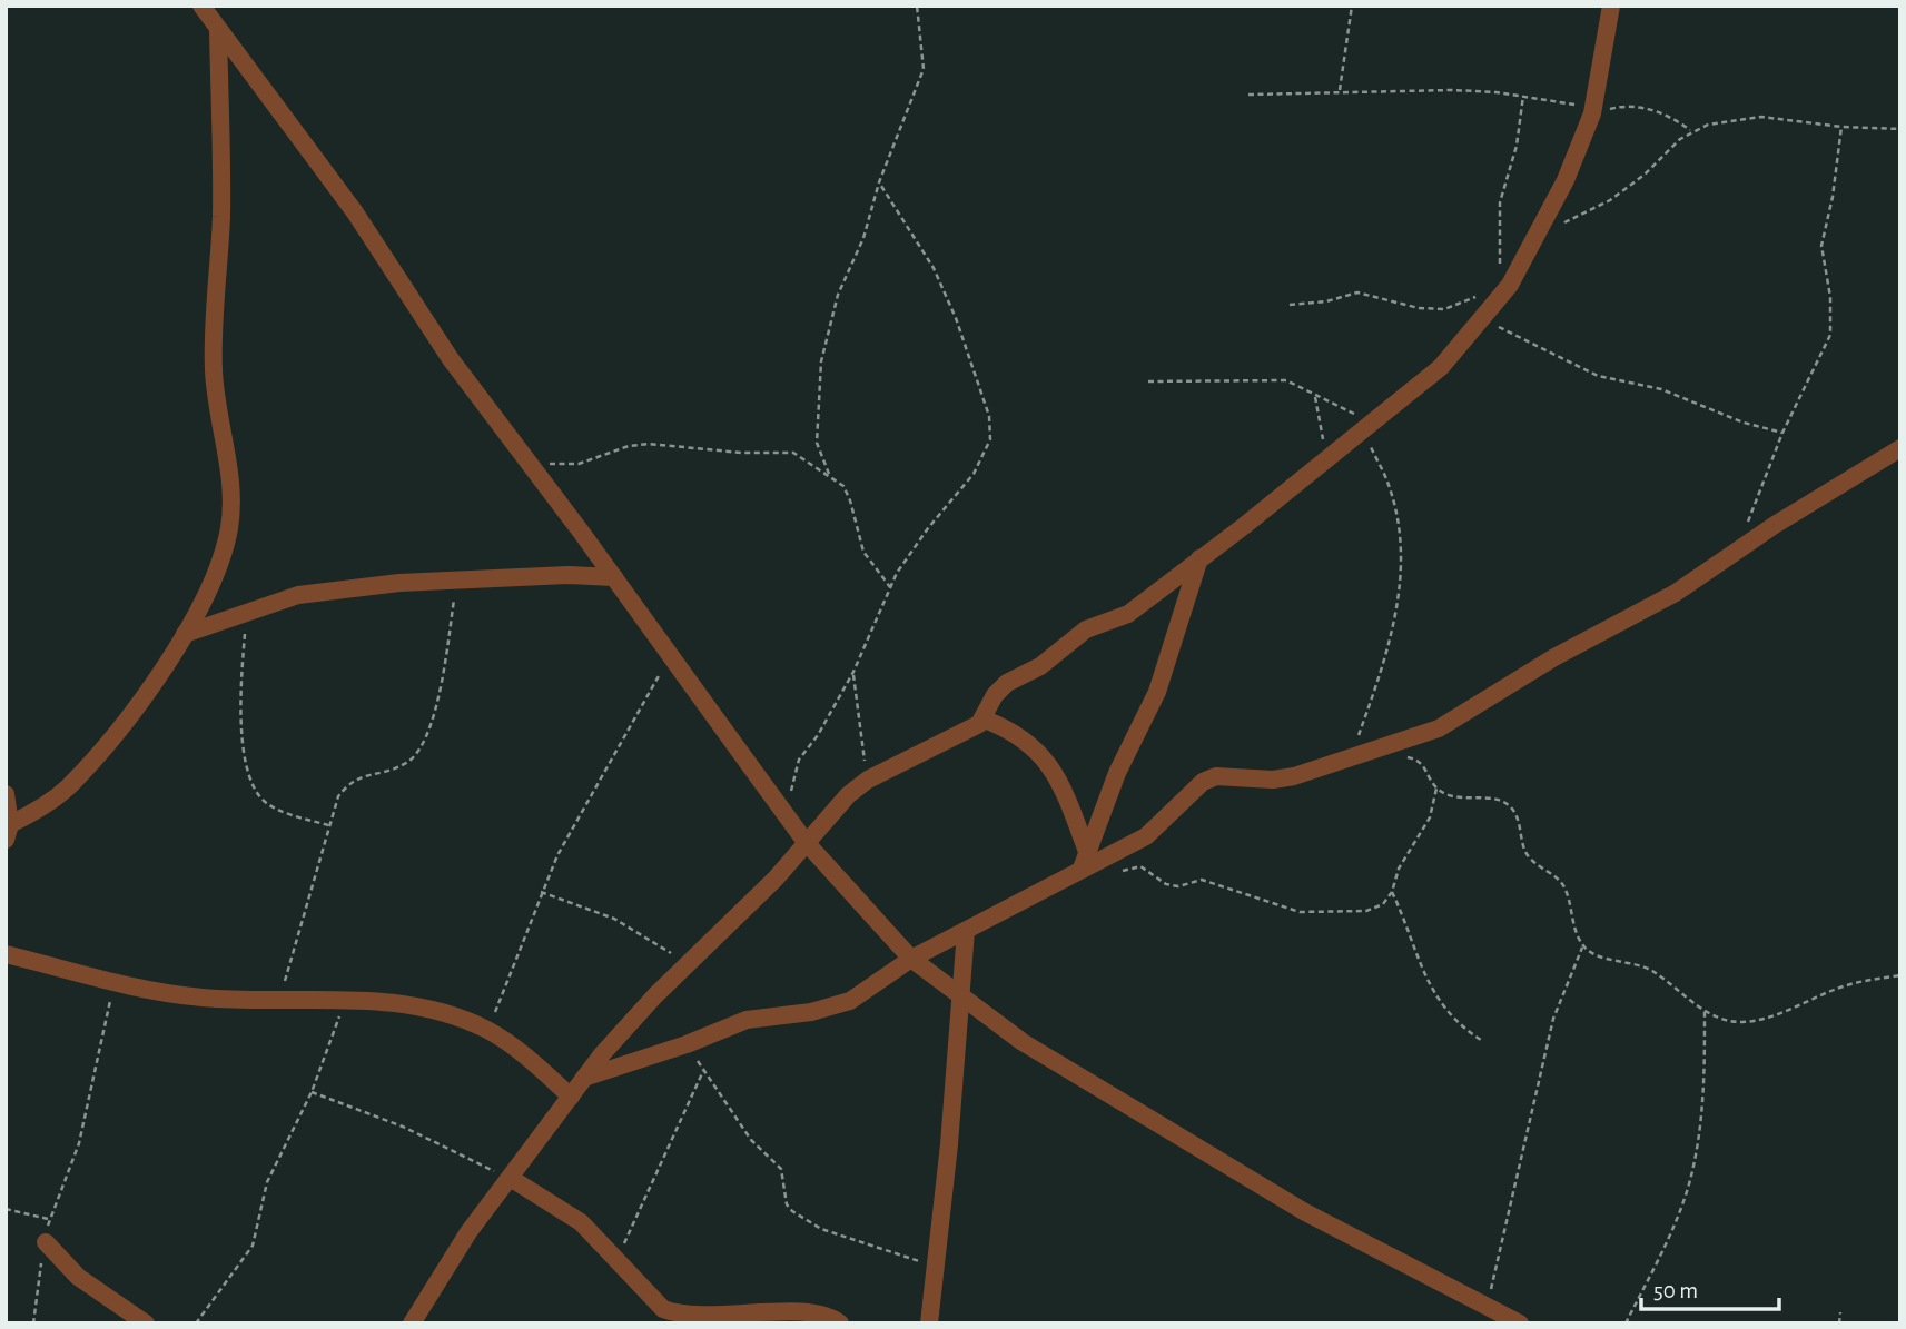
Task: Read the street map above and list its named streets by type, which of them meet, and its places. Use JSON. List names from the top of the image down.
{
  "scale_bar": "50 m"
}
